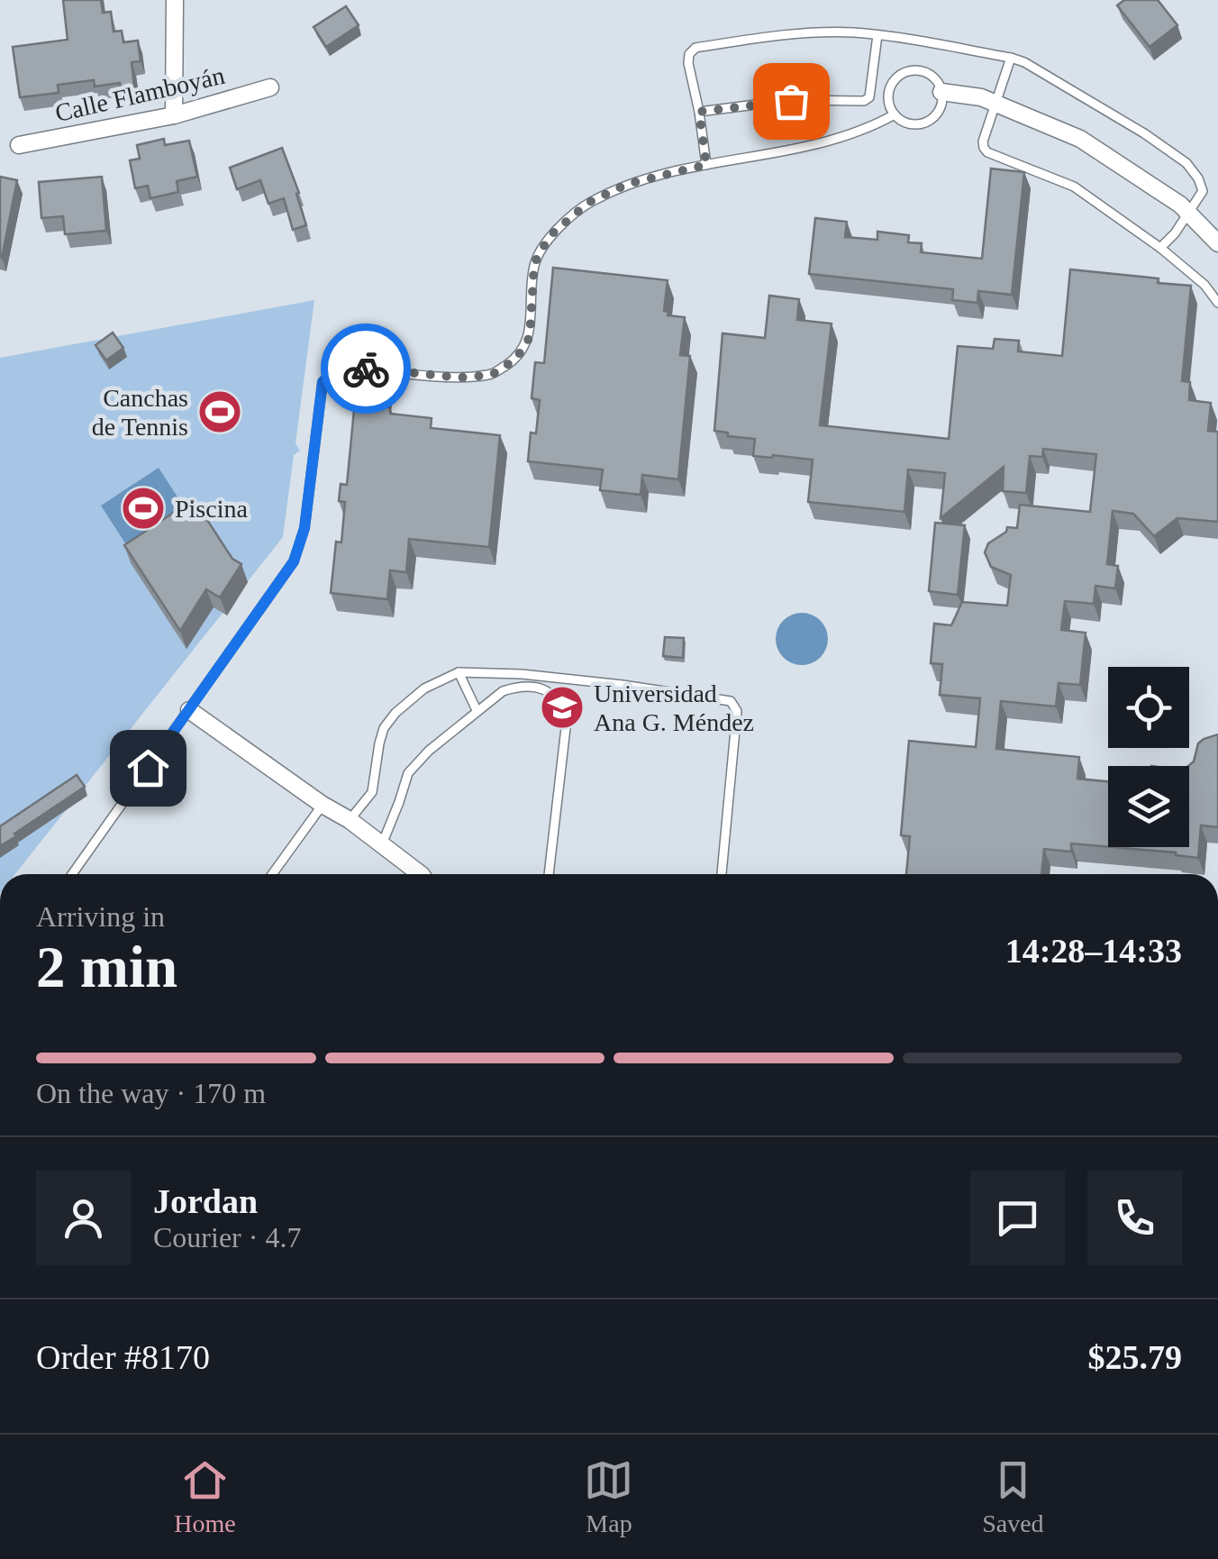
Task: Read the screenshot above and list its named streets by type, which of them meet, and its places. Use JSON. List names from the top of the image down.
{
  "streets": {
    "street": ["Calle Flamboyán"]
  },
  "places": {
    "sports": ["Canchas de Tennis", "Piscina"],
    "school or university": ["Universidad Ana G. Méndez"]
  },
  "page": {
    "heading": ["2 min", "Arriving in", "14:28–14:33"],
    "panel": [
      "Jordan",
      "Courier · 4.7",
      "Order #8170",
      "$25.79"
    ],
    "bar": "On the way · 170 m",
    "tabs": ["Home", "Map", "Saved"]
  }
}
